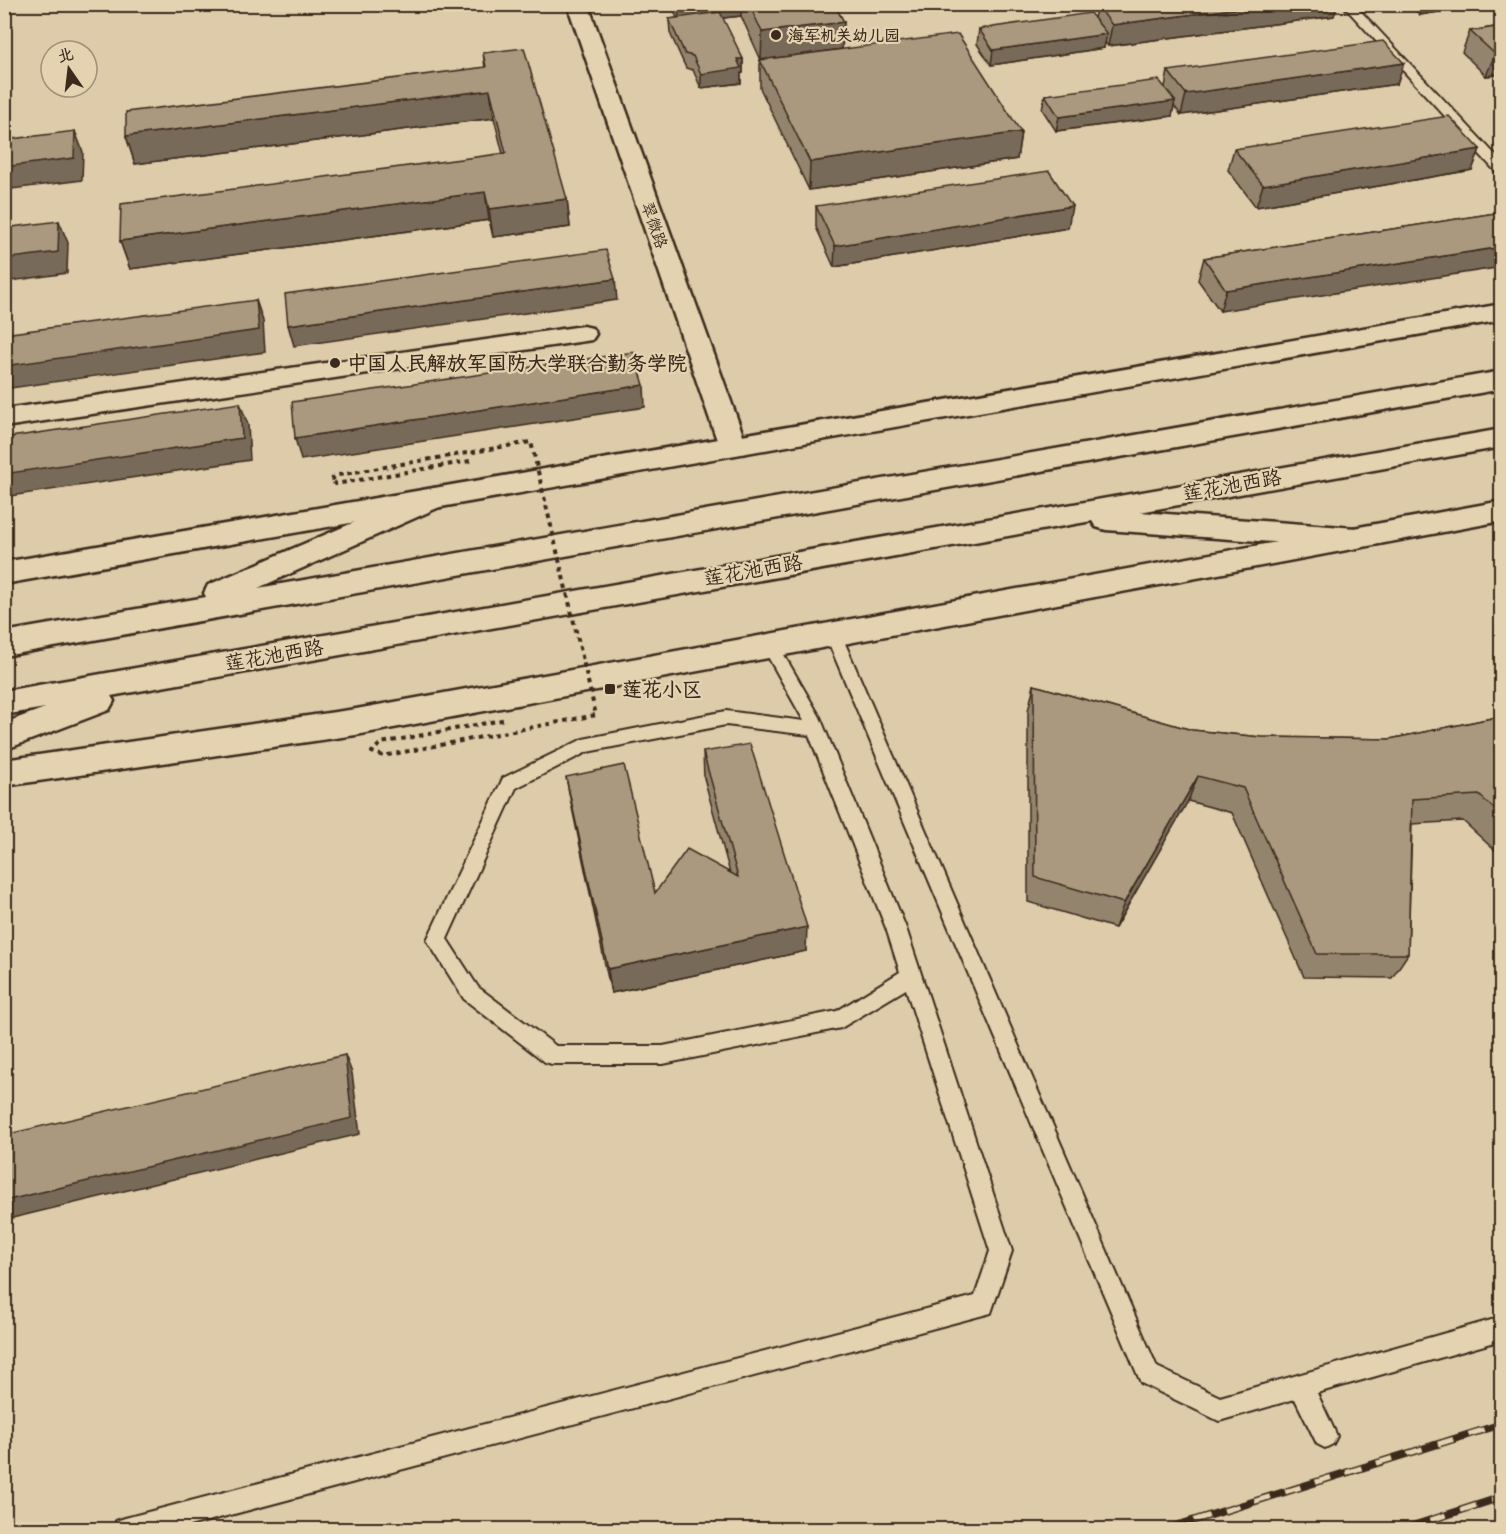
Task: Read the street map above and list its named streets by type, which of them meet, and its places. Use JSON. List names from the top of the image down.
{
  "streets": {
    "main road": ["翠微路", "莲花池西路"]
  },
  "places": {
    "other": ["海军机关幼儿园", "中国人民解放军国防大学联合勤务学院"],
    "transit": ["莲花小区"]
  },
  "north": "top"
}
